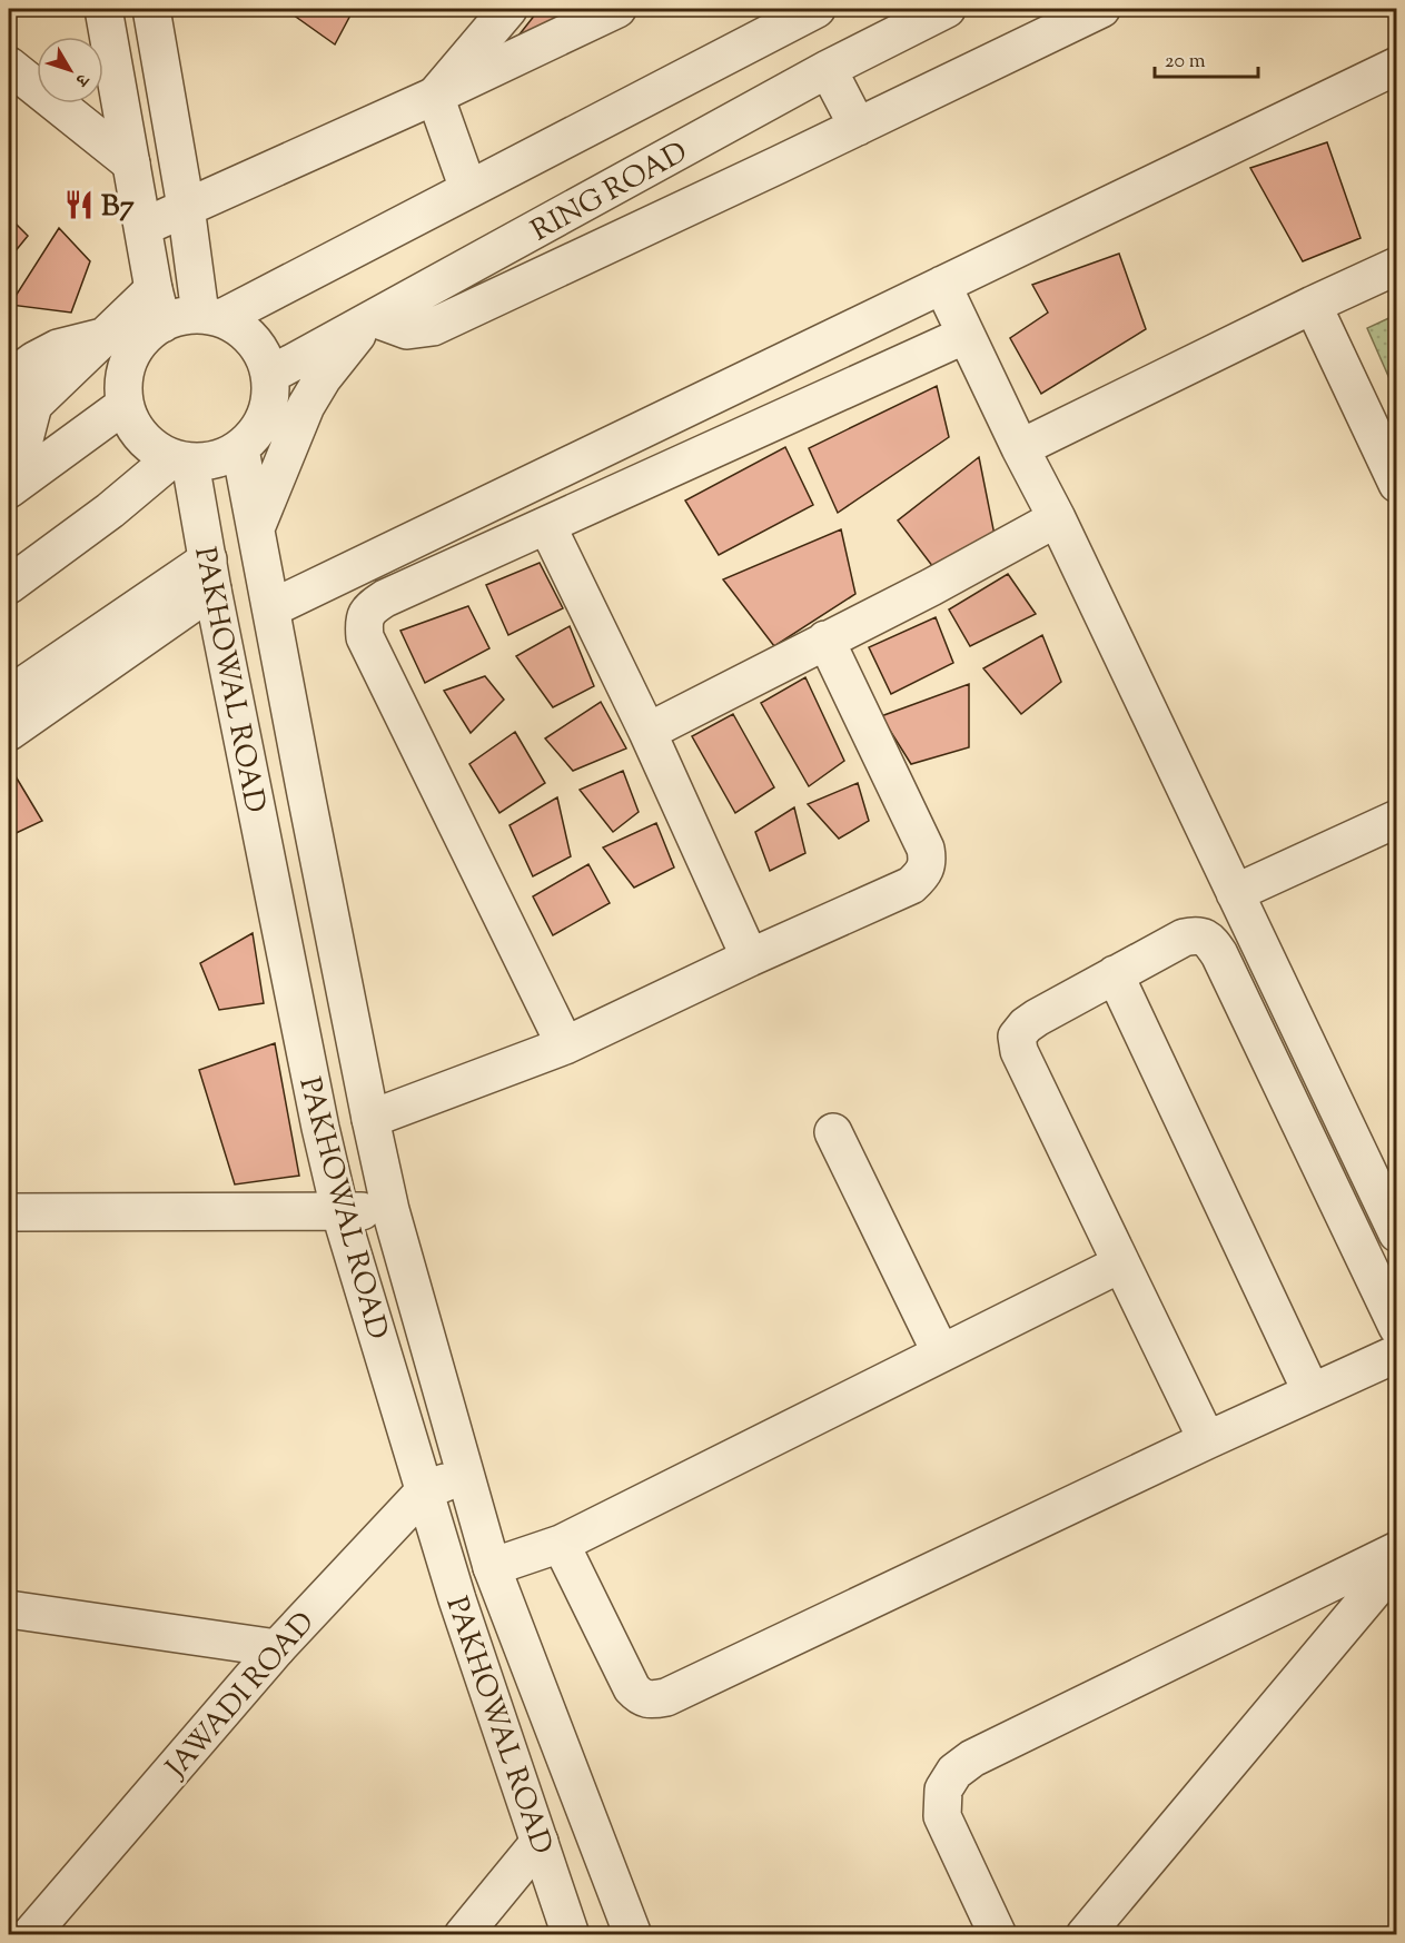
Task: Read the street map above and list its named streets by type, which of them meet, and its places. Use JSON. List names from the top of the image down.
{
  "streets": {
    "street": ["RING ROAD", "PAKHOWAL ROAD", "JAWADI ROAD"]
  },
  "crossings": [
    ["RING ROAD", "PAKHOWAL ROAD"],
    ["PAKHOWAL ROAD", "JAWADI ROAD"]
  ],
  "places": {
    "restaurant": ["B7"]
  },
  "scale_bar": "20 m",
  "north": "bottom right"
}
